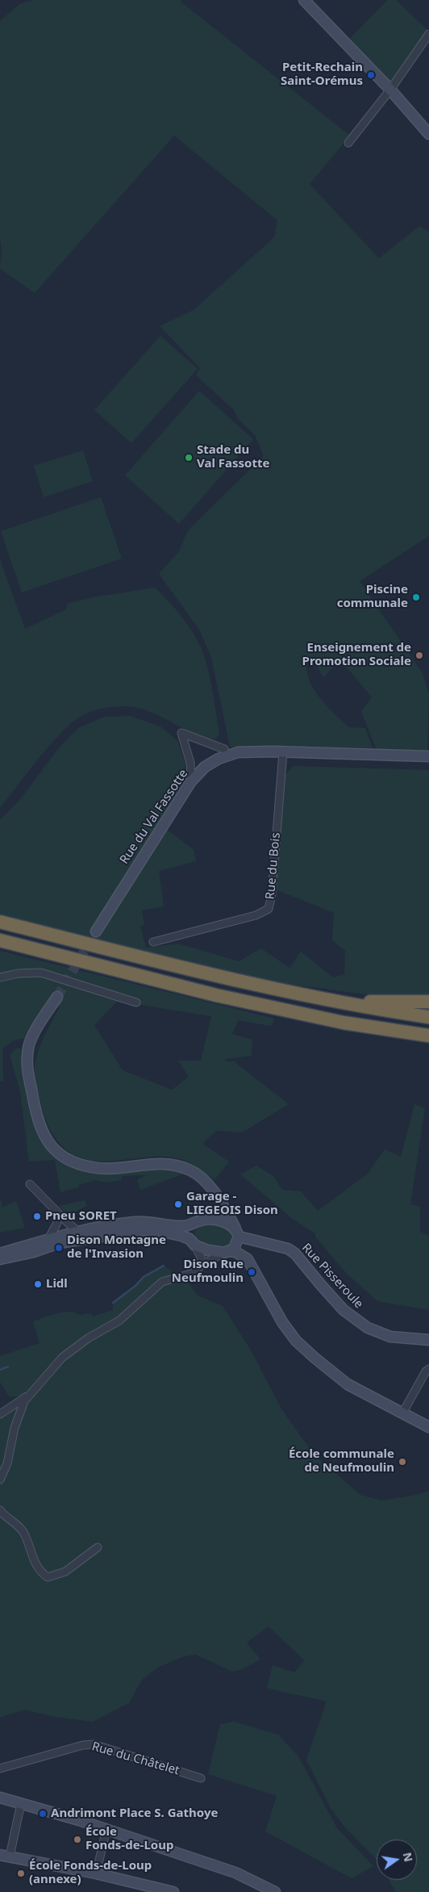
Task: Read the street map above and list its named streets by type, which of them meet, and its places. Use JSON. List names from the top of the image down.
{
  "streets": {
    "street": [
      "Rue du Val Fassotte",
      "Rue du Bois",
      "Rue Pisseroule",
      "Rue du Châtelet"
    ]
  },
  "crossings": [
    ["Rue du Val Fassotte", "Rue du Bois"]
  ],
  "places": [
    "Petit-Rechain Saint-Orémus",
    "Stade du Val Fassotte",
    "Piscine communale",
    "Enseignement de Promotion Sociale",
    "Garage - LIEGEOIS Dison",
    "Pneu SORET",
    "Dison Montagne de l'Invasion",
    "Dison Rue Neufmoulin",
    "Lidl",
    "École communale de Neufmoulin",
    "Andrimont Place S. Gathoye",
    "École Fonds-de-Loup",
    "École Fonds-de-Loup (annexe)"
  ],
  "north": "right"
}
